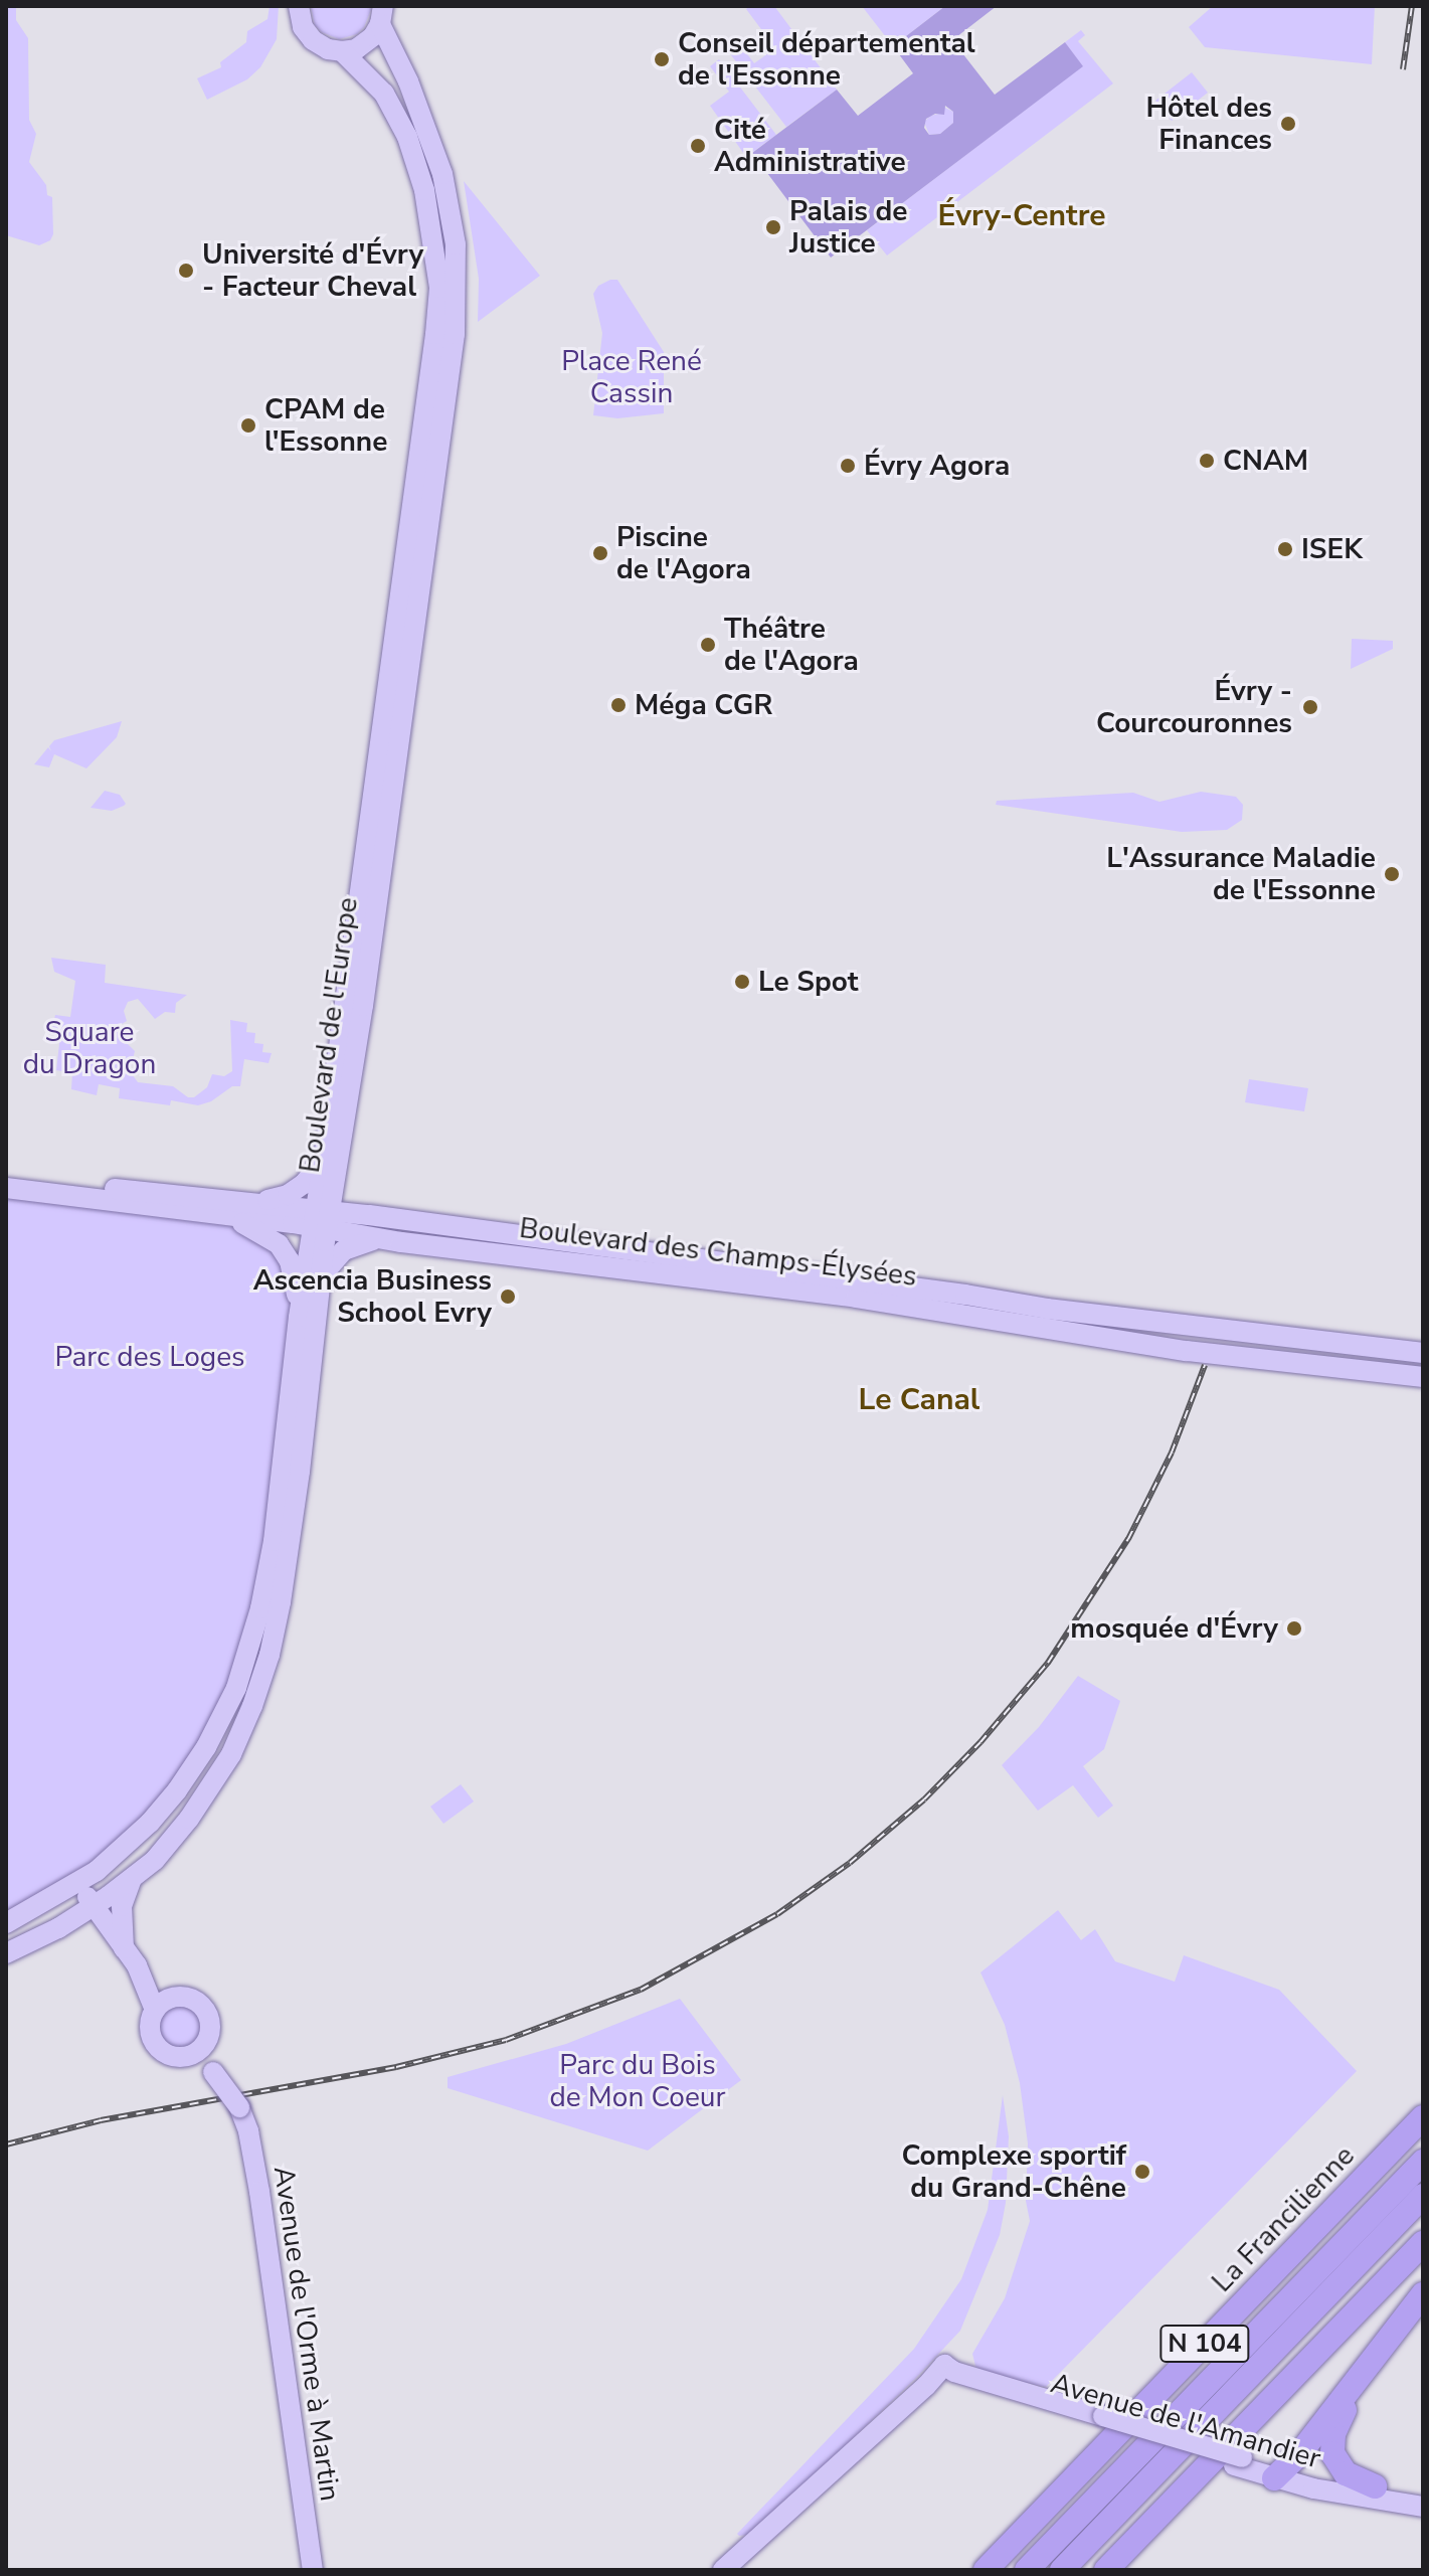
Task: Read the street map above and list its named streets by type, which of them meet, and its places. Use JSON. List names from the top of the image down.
{
  "streets": {
    "highway": ["La Francilienne", "N 104"],
    "main road": [
      "Boulevard de l'Europe",
      "Boulevard des Champs-Élysées",
      "Avenue de l'Orme à Martin",
      "Avenue de l'Amandier"
    ]
  },
  "crossings": [
    ["Boulevard de l'Europe", "Boulevard des Champs-Élysées"]
  ],
  "districts": ["Évry-Centre", "Le Canal"],
  "parks": [
    "Place René Cassin",
    "Square du Dragon",
    "Parc des Loges",
    "Parc du Bois de Mon Coeur"
  ],
  "places": [
    "Conseil départemental de l'Essonne",
    "Hôtel des Finances",
    "Cité Administrative",
    "Palais de Justice",
    "Université d'Évry - Facteur Cheval",
    "CPAM de l'Essonne",
    "CNAM",
    "Évry Agora",
    "ISEK",
    "Piscine de l'Agora",
    "Théâtre de l'Agora",
    "Méga CGR",
    "Évry - Courcouronnes",
    "L'Assurance Maladie de l'Essonne",
    "Le Spot",
    "Ascencia Business School Evry",
    "mosquée d'Évry",
    "Complexe sportif du Grand-Chêne"
  ]
}
